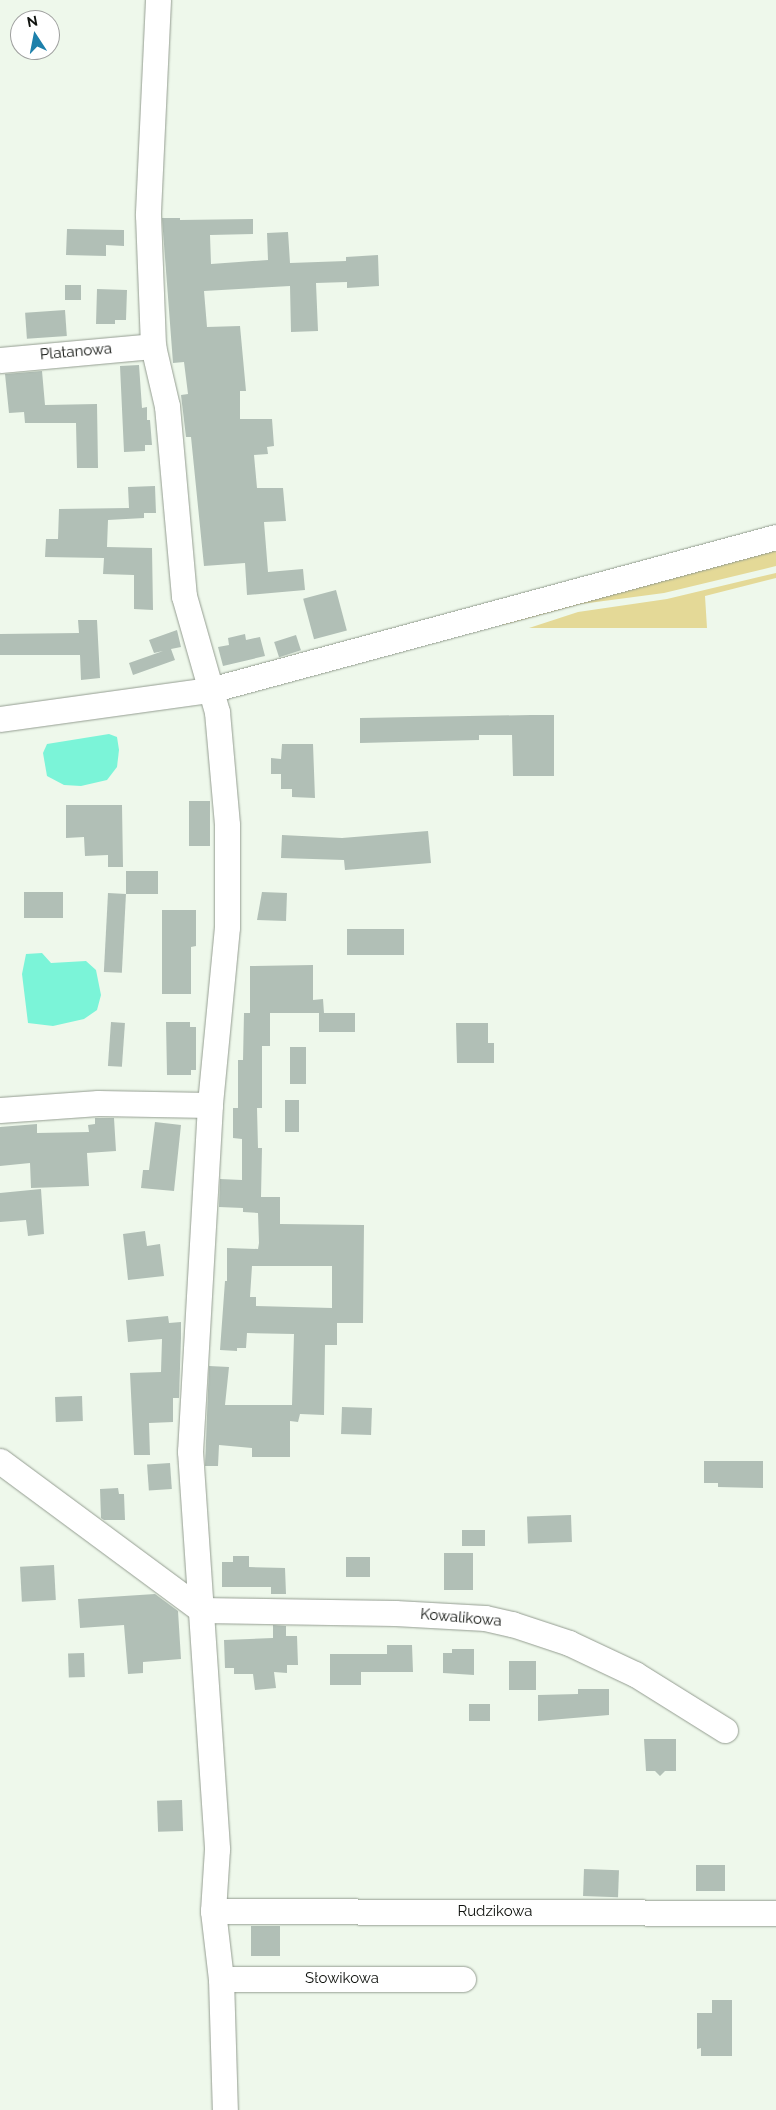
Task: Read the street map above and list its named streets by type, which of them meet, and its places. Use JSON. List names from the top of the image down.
{
  "streets": {
    "street": [
      "Platanowa",
      "Kowalikowa",
      "Rudzikowa",
      "Słowikowa"
    ]
  },
  "north": "top"
}
